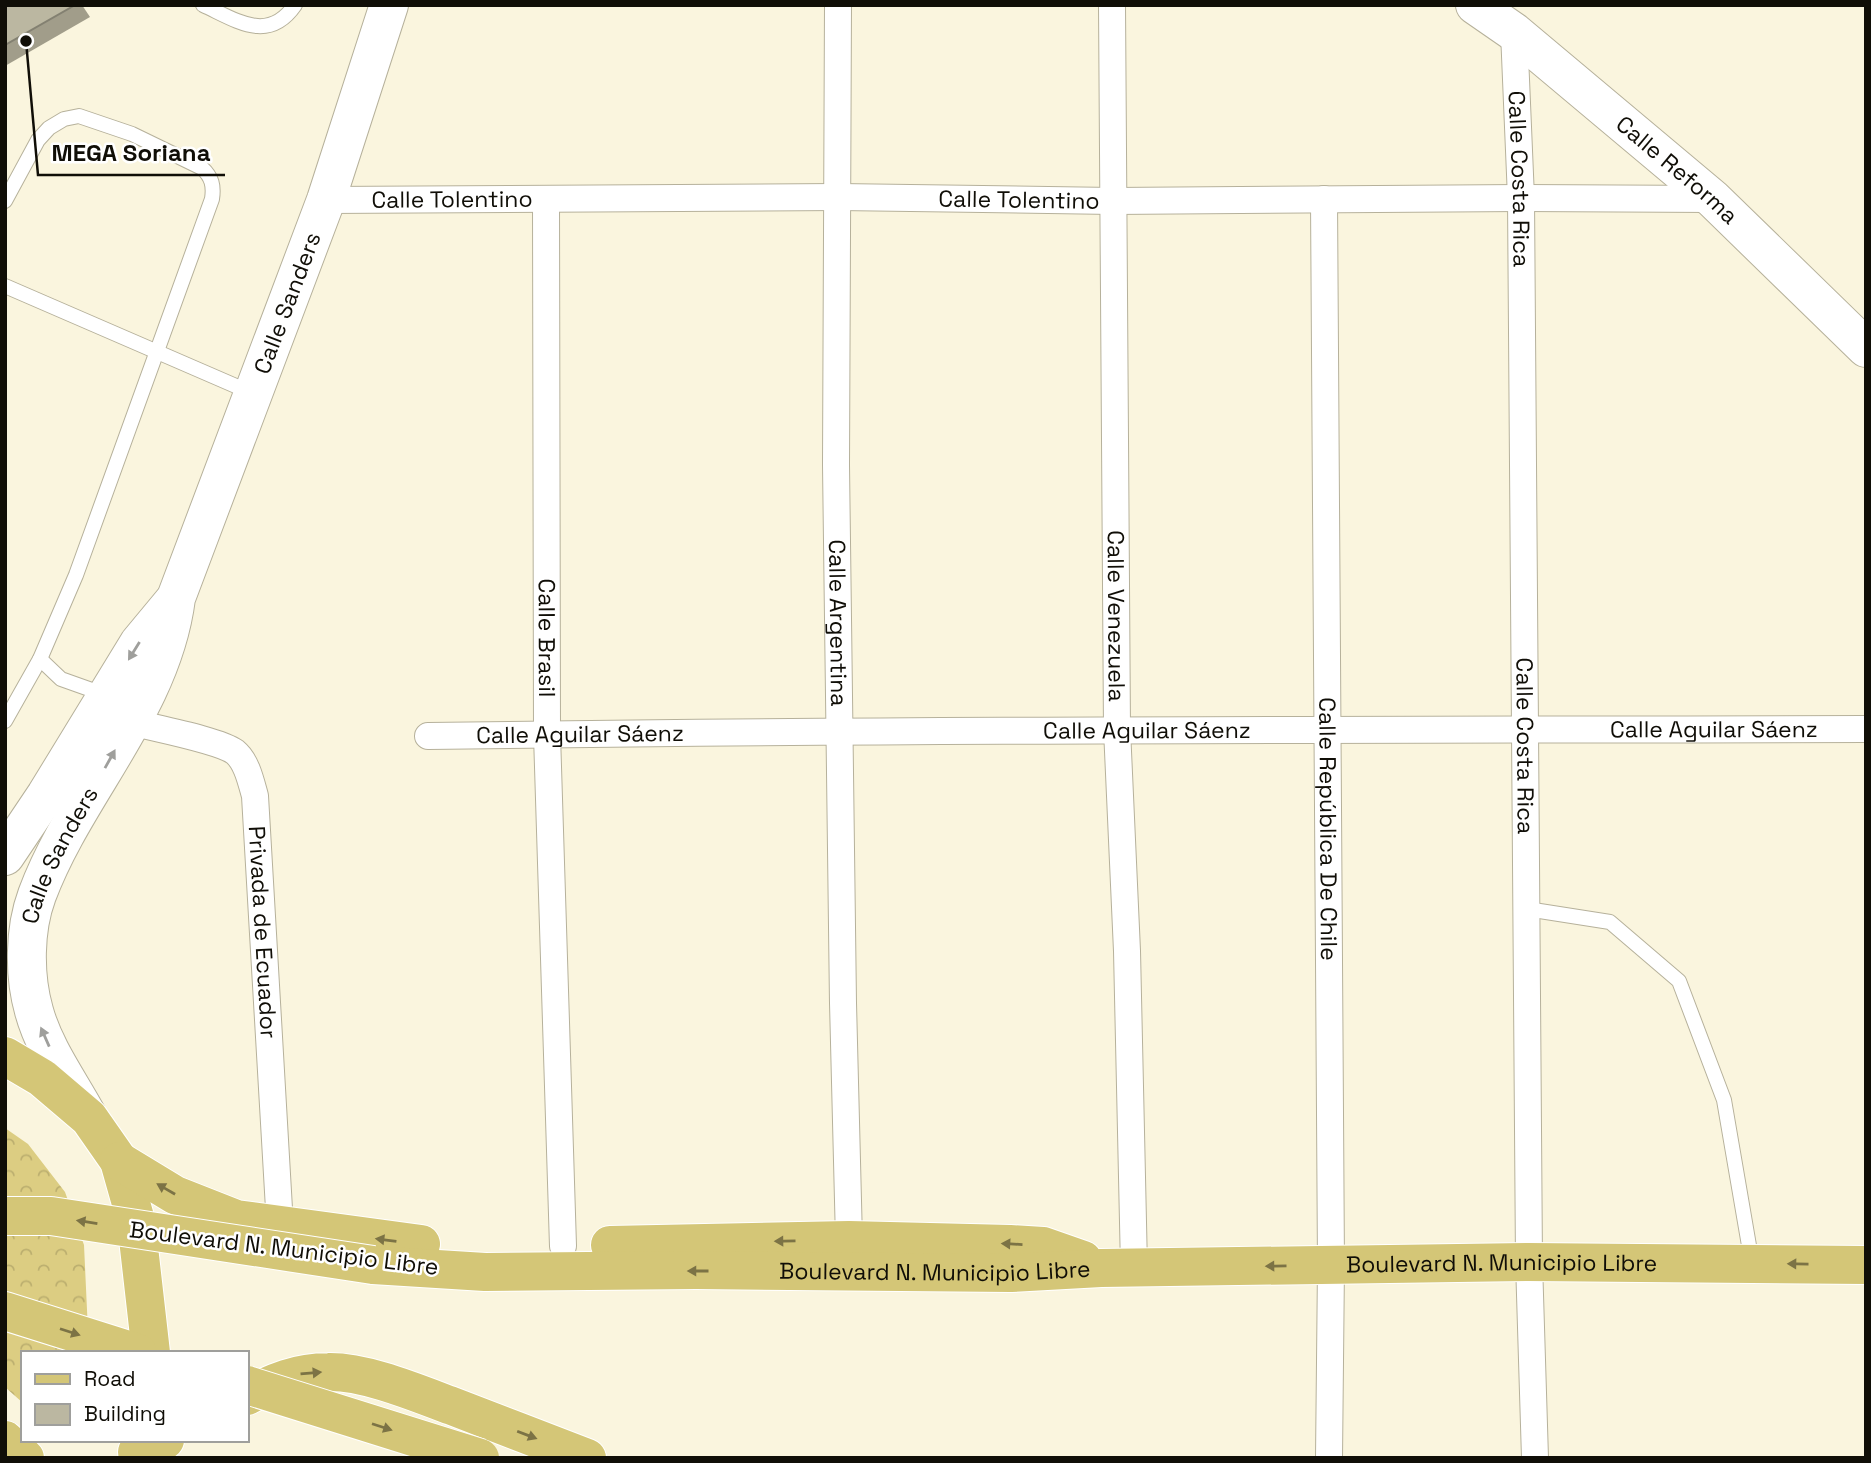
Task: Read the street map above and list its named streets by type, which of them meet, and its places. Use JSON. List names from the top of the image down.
{
  "streets": {
    "main road": ["Boulevard N. Municipio Libre"],
    "street": [
      "Calle Reforma",
      "Calle Costa Rica",
      "Calle Tolentino",
      "Calle Sanders",
      "Calle Venezuela",
      "Calle Argentina",
      "Calle Brasil",
      "Calle Aguilar Sáenz",
      "Calle República De Chile",
      "Privada de Ecuador"
    ]
  },
  "crossings": [
    ["Calle Reforma", "Calle Costa Rica"],
    ["Calle Reforma", "Calle Tolentino"],
    ["Calle Costa Rica", "Calle Tolentino"],
    ["Calle Costa Rica", "Calle Aguilar Sáenz"],
    ["Calle Costa Rica", "Boulevard N. Municipio Libre"],
    ["Calle Tolentino", "Calle Sanders"],
    ["Calle Tolentino", "Calle Venezuela"],
    ["Calle Tolentino", "Calle Argentina"],
    ["Calle Tolentino", "Calle Brasil"],
    ["Calle Tolentino", "Calle República De Chile"],
    ["Calle Sanders", "Privada de Ecuador"],
    ["Calle Venezuela", "Calle Aguilar Sáenz"],
    ["Calle Venezuela", "Boulevard N. Municipio Libre"],
    ["Calle Argentina", "Calle Aguilar Sáenz"],
    ["Calle Brasil", "Calle Aguilar Sáenz"],
    ["Calle Aguilar Sáenz", "Calle República De Chile"],
    ["Calle República De Chile", "Boulevard N. Municipio Libre"]
  ],
  "places": ["MEGA Soriana"],
  "legend": ["Road", "Building"]
}
